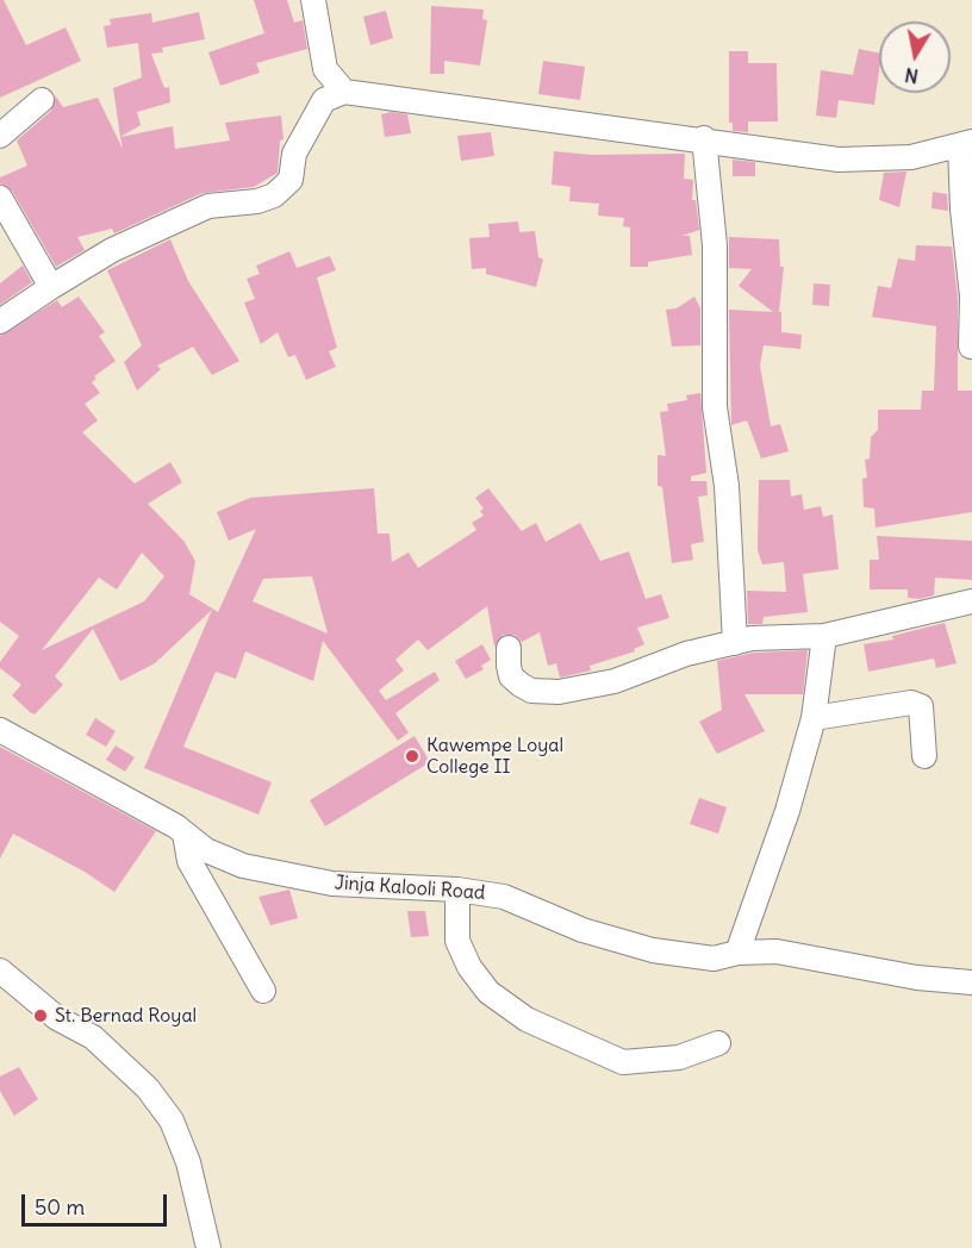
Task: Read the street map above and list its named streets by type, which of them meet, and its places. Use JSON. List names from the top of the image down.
{
  "streets": {
    "street": ["Jinja Kalooli Road"]
  },
  "places": ["Kawempe Loyal College II", "St. Bernad Royal"],
  "scale_bar": "50 m",
  "north": "bottom"
}
